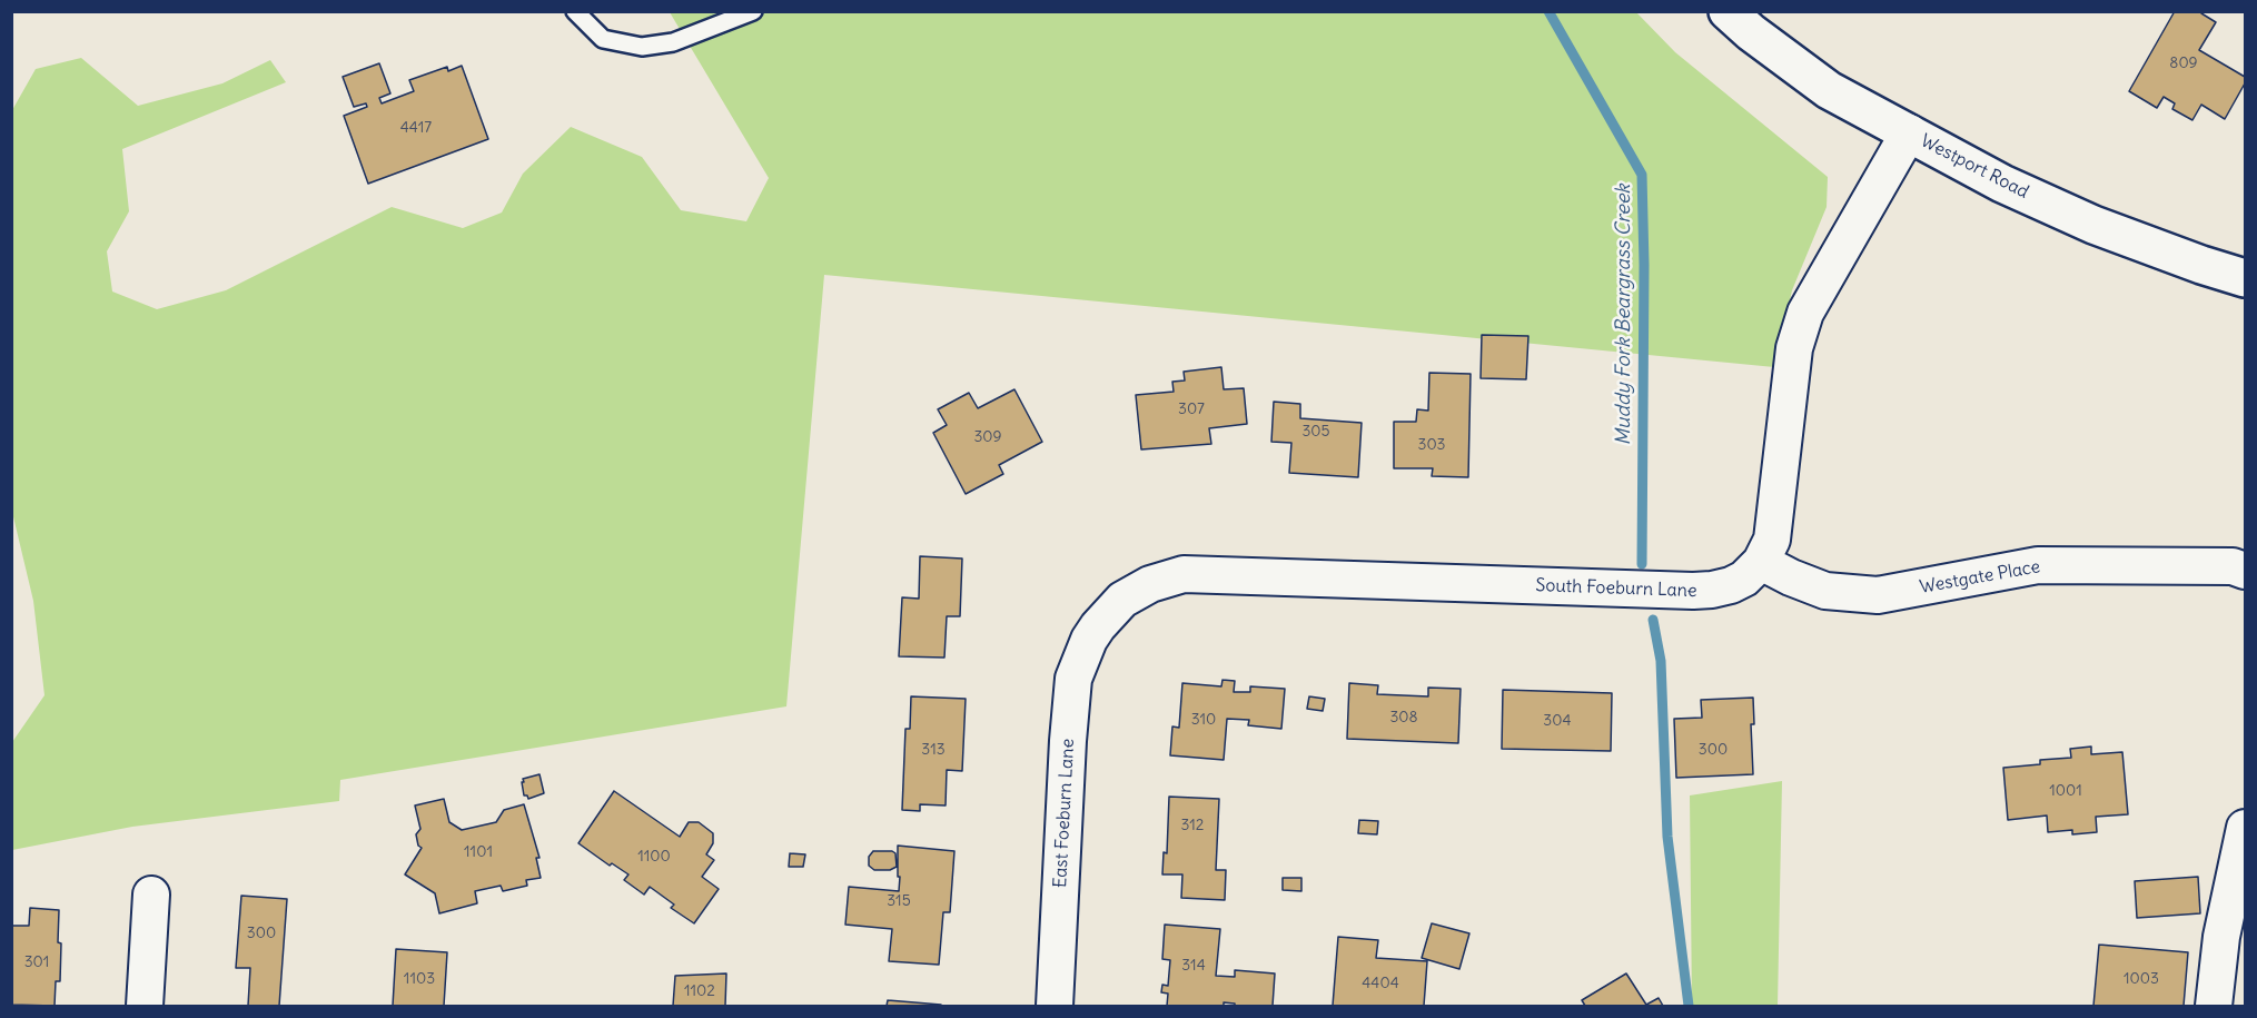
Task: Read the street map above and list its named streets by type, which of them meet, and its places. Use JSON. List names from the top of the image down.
{
  "streets": {
    "main road": ["Westport Road"],
    "street": ["Westgate Place", "South Foeburn Lane", "East Foeburn Lane"]
  },
  "crossings": [
    ["Westport Road", "South Foeburn Lane"],
    ["Westgate Place", "South Foeburn Lane"],
    ["South Foeburn Lane", "East Foeburn Lane"]
  ],
  "water": ["Muddy Fork Beargrass Creek"],
  "house_numbers": [
    "809",
    "4417",
    "307",
    "305",
    "309",
    "303",
    "308",
    "310",
    "304",
    "313",
    "300",
    "1001",
    "312",
    "1101",
    "1100",
    "315",
    "300",
    "301",
    "314",
    "1103",
    "1003",
    "4404",
    "1102"
  ]
}
